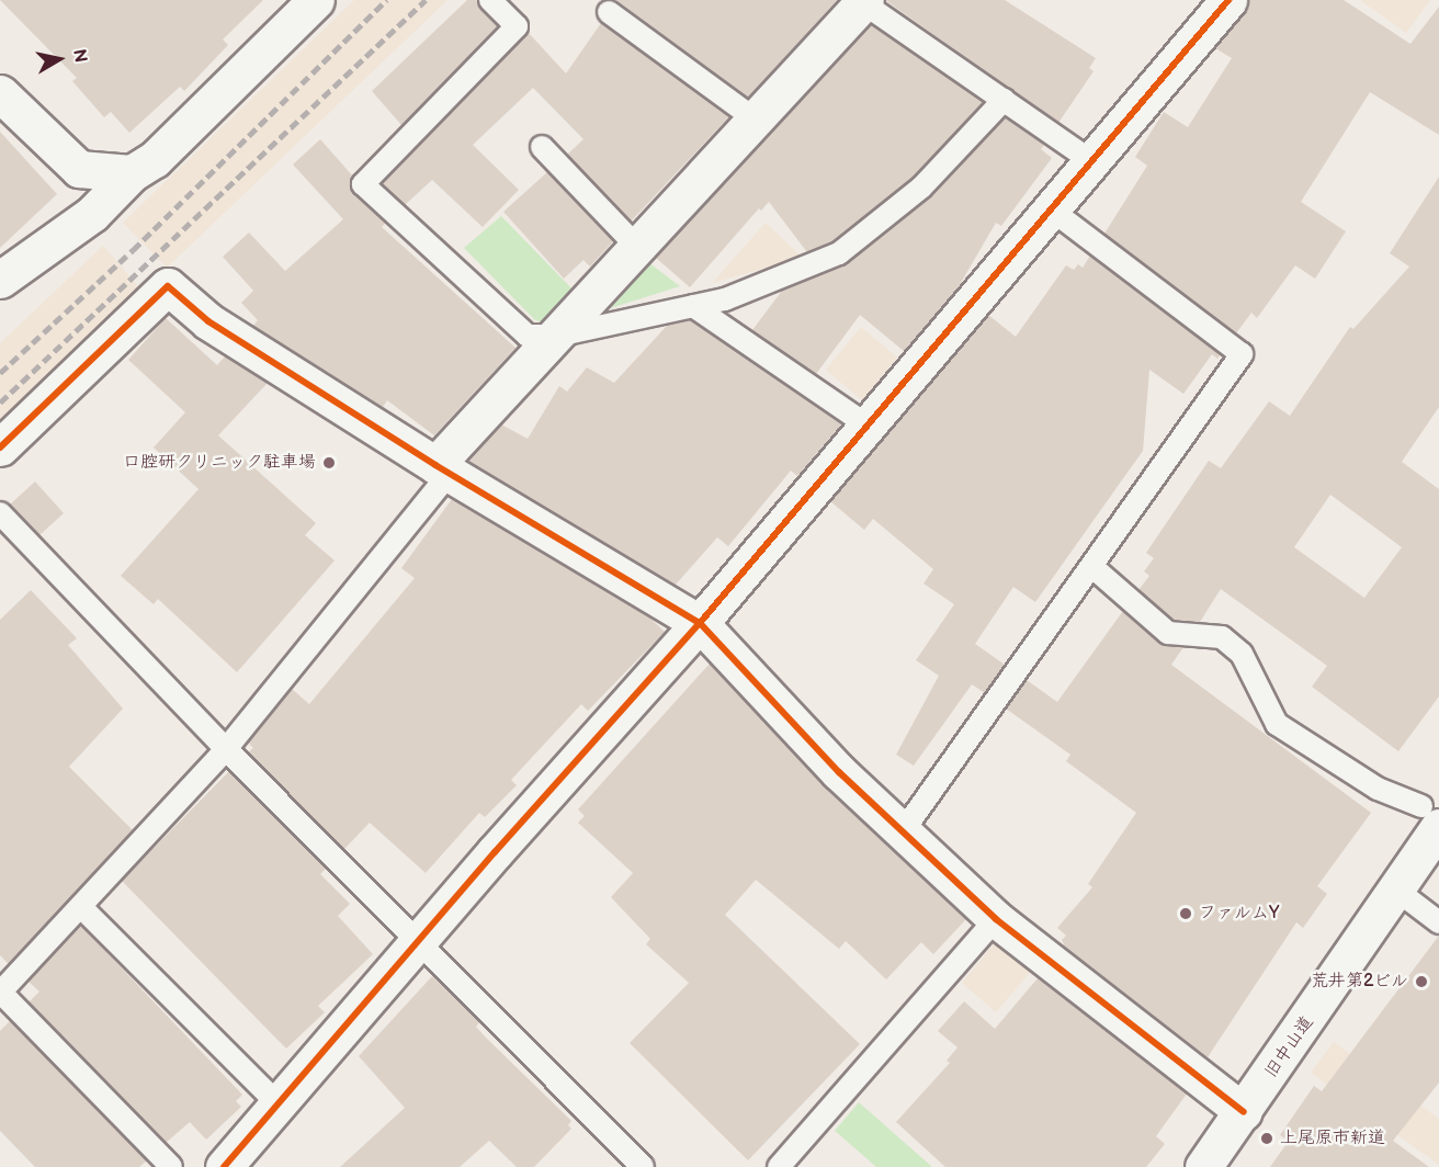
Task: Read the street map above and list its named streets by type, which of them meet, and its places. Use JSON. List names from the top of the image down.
{
  "streets": {
    "street": ["旧中山道"]
  },
  "places": [
    "口腔研クリニック駐車場",
    "ファルムY",
    "荒井第2ビル",
    "上尾原市新道"
  ],
  "north": "right"
}
